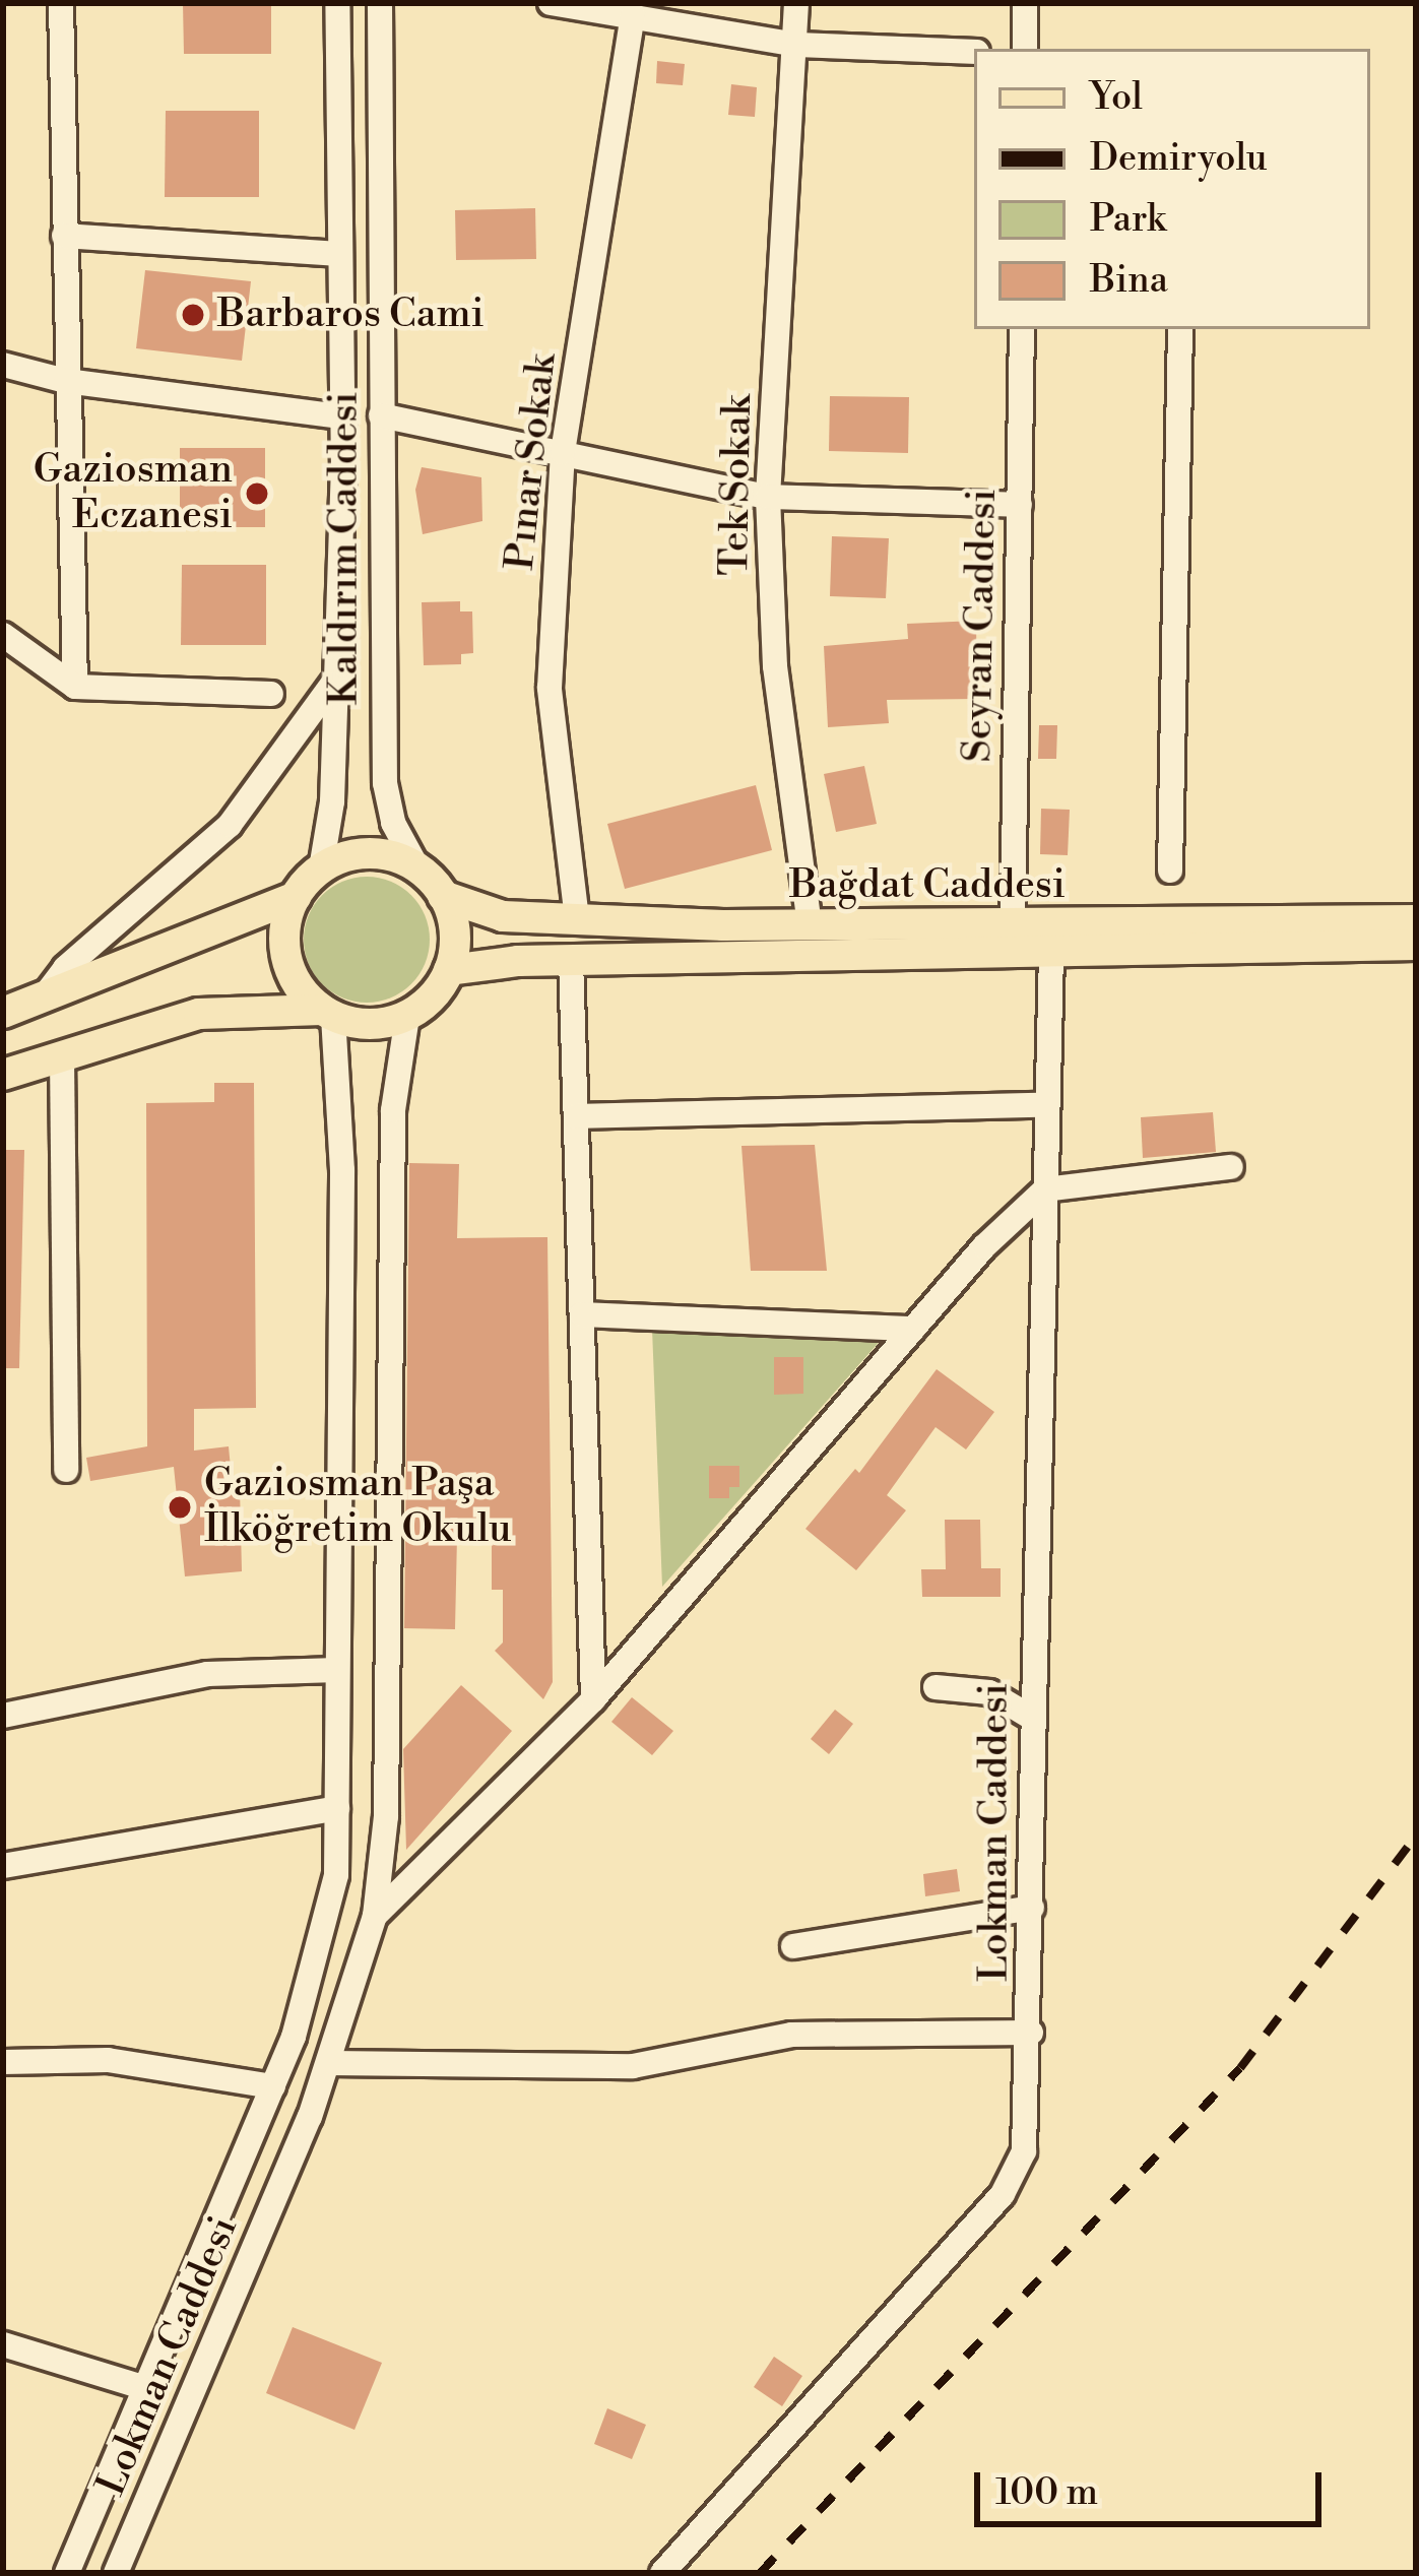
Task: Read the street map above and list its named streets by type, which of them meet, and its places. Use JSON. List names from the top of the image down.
{
  "streets": {
    "main road": ["Bağdat Caddesi"],
    "street": [
      "Pınar Sokak",
      "Tek Sokak",
      "Kaldırım Caddesi",
      "Seyran Caddesi",
      "Lokman Caddesi"
    ]
  },
  "crossings": [
    ["Pınar Sokak", "Bağdat Caddesi"],
    ["Tek Sokak", "Bağdat Caddesi"],
    ["Kaldırım Caddesi", "Bağdat Caddesi"],
    ["Kaldırım Caddesi", "Lokman Caddesi"],
    ["Seyran Caddesi", "Bağdat Caddesi"],
    ["Bağdat Caddesi", "Lokman Caddesi"]
  ],
  "places": ["Barbaros Cami", "Gaziosman Eczanesi", "Gaziosman Paşa İlköğretim Okulu"],
  "legend": [
    "Yol",
    "Demiryolu",
    "Park",
    "Bina"
  ],
  "scale_bar": "100 m"
}
